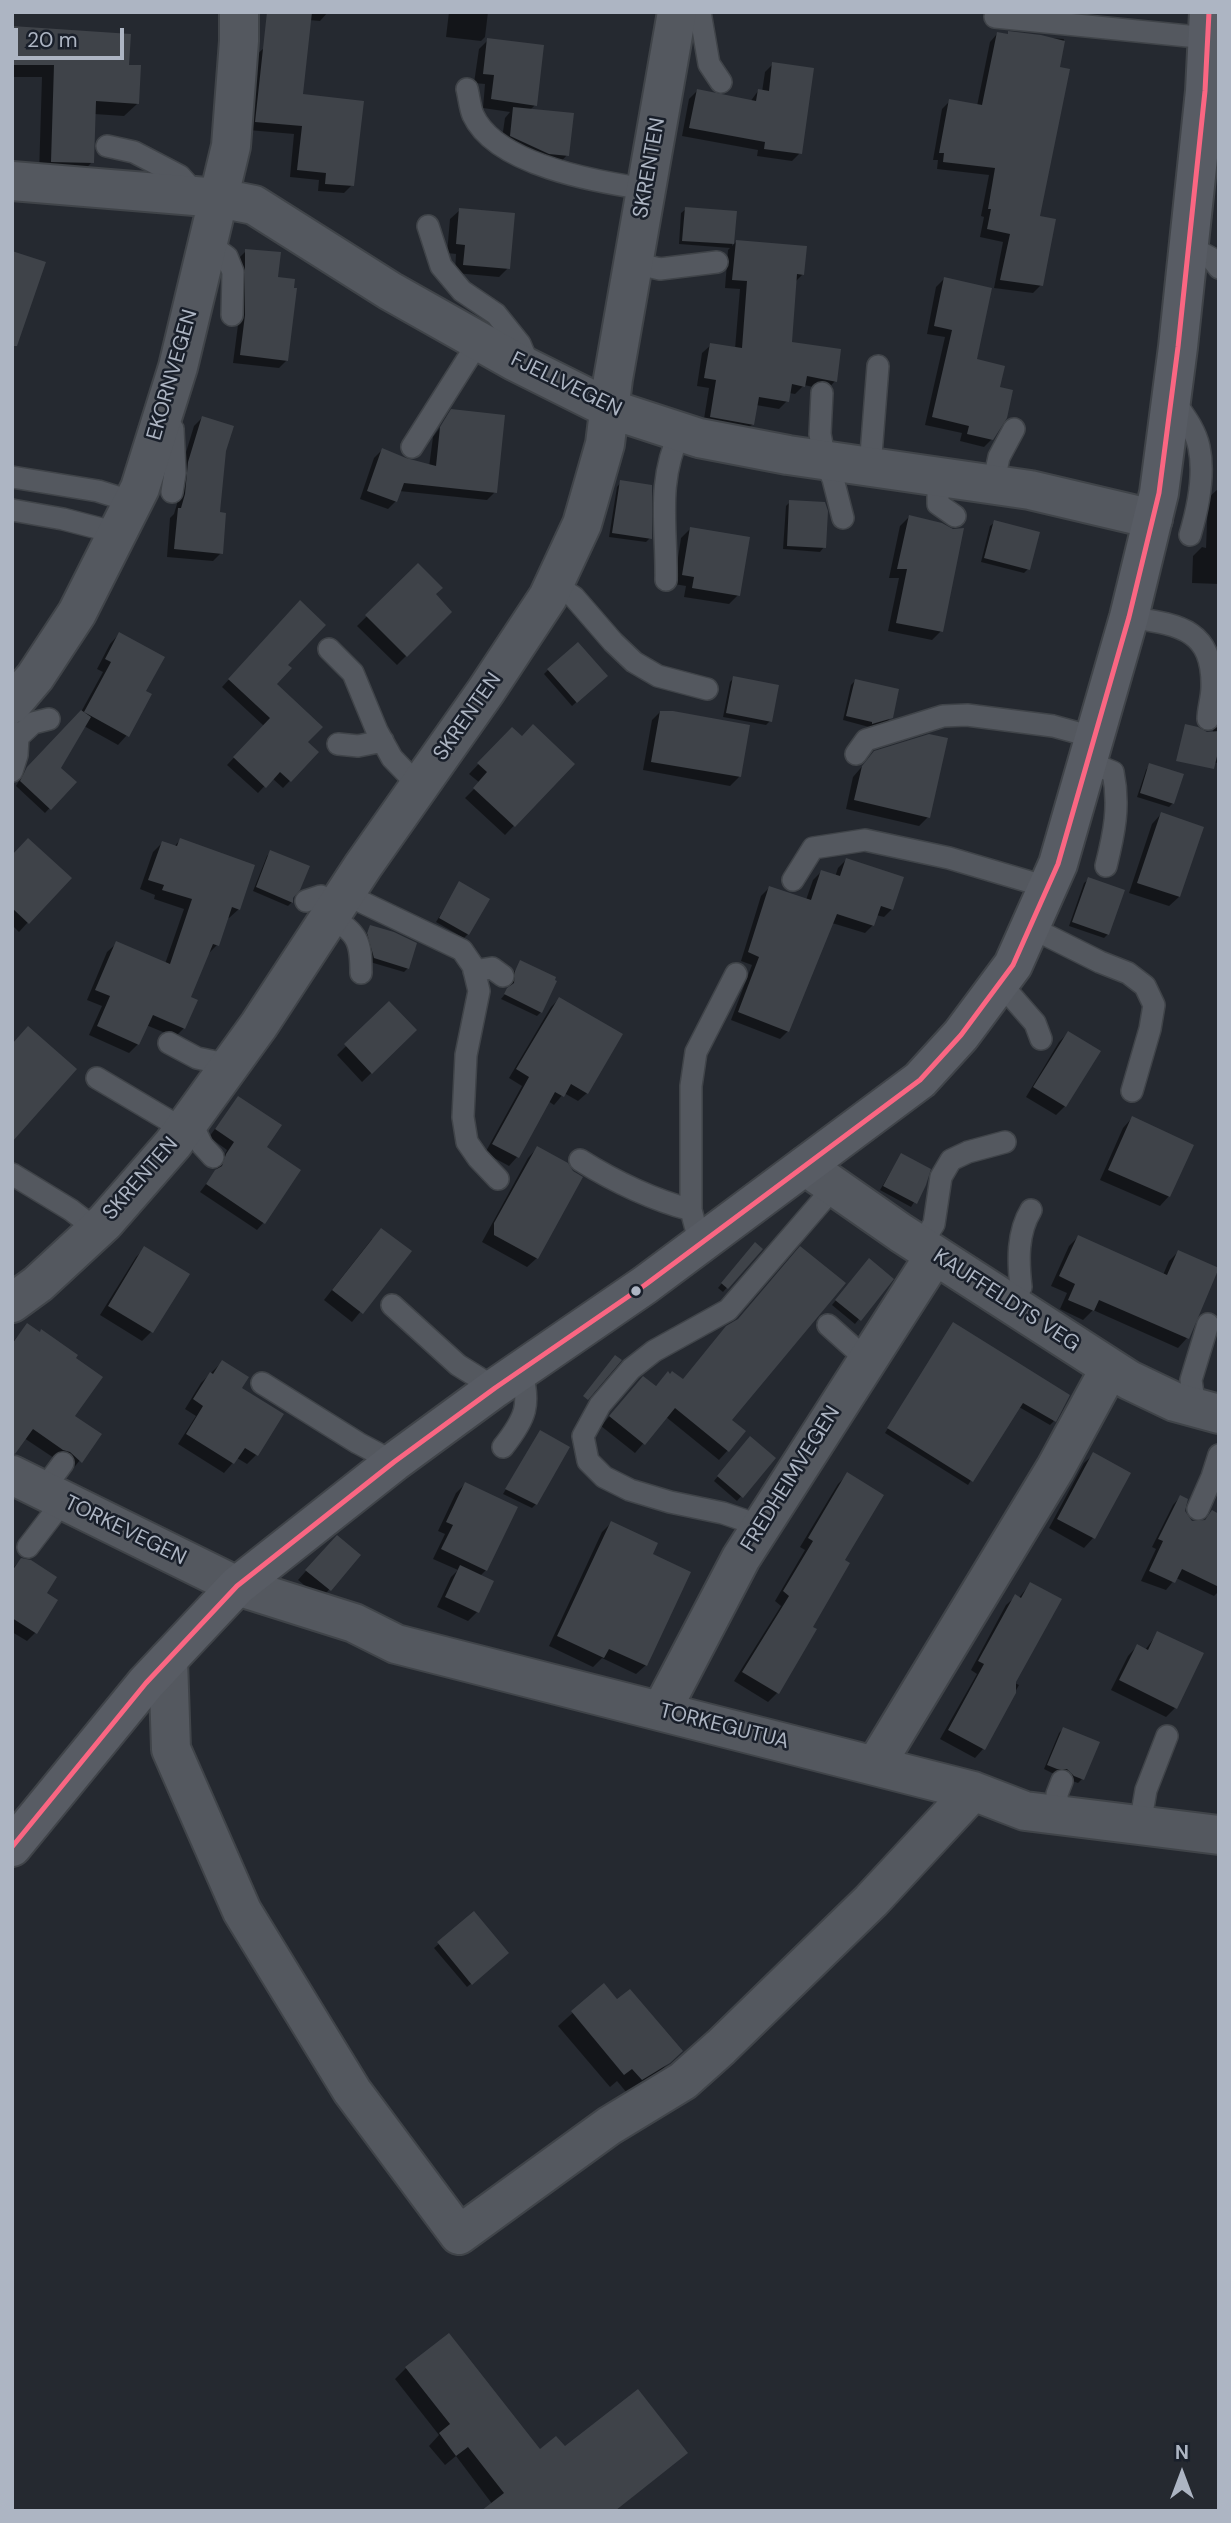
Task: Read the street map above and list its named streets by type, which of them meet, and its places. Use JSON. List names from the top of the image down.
{
  "streets": {
    "street": [
      "SKRENTEN",
      "EKORNVEGEN",
      "FJELLVEGEN",
      "KAUFFELDTS VEG",
      "FREDHEIMVEGEN",
      "TORKEVEGEN",
      "TORKEGUTUA"
    ]
  },
  "crossings": [
    ["SKRENTEN", "FJELLVEGEN"],
    ["EKORNVEGEN", "FJELLVEGEN"],
    ["KAUFFELDTS VEG", "FREDHEIMVEGEN"],
    ["FREDHEIMVEGEN", "TORKEGUTUA"],
    ["TORKEVEGEN", "TORKEGUTUA"]
  ],
  "scale_bar": "20 m",
  "north": "top"
}
